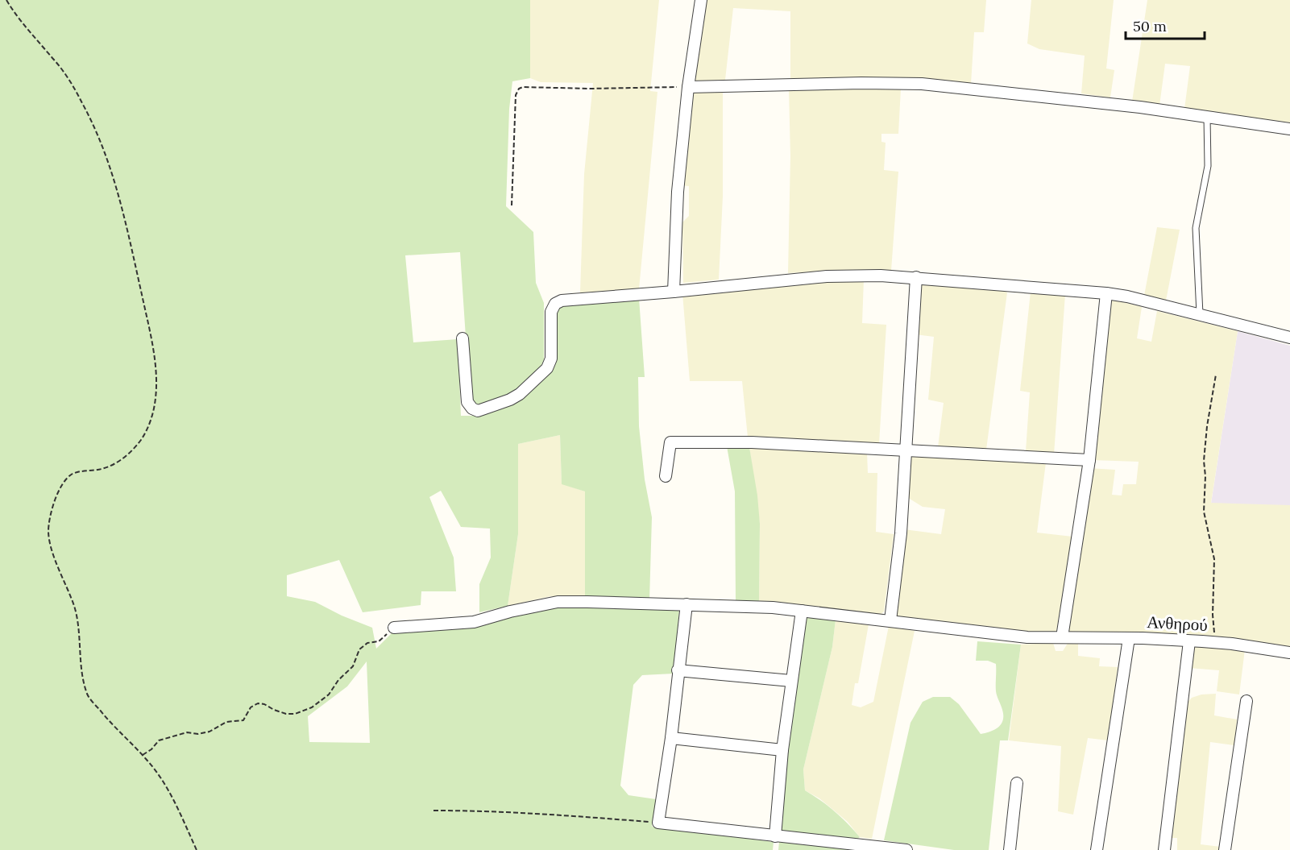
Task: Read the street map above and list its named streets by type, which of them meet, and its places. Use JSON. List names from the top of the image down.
{
  "streets": {
    "street": ["Ανθηρού"]
  },
  "scale_bar": "50 m"
}
